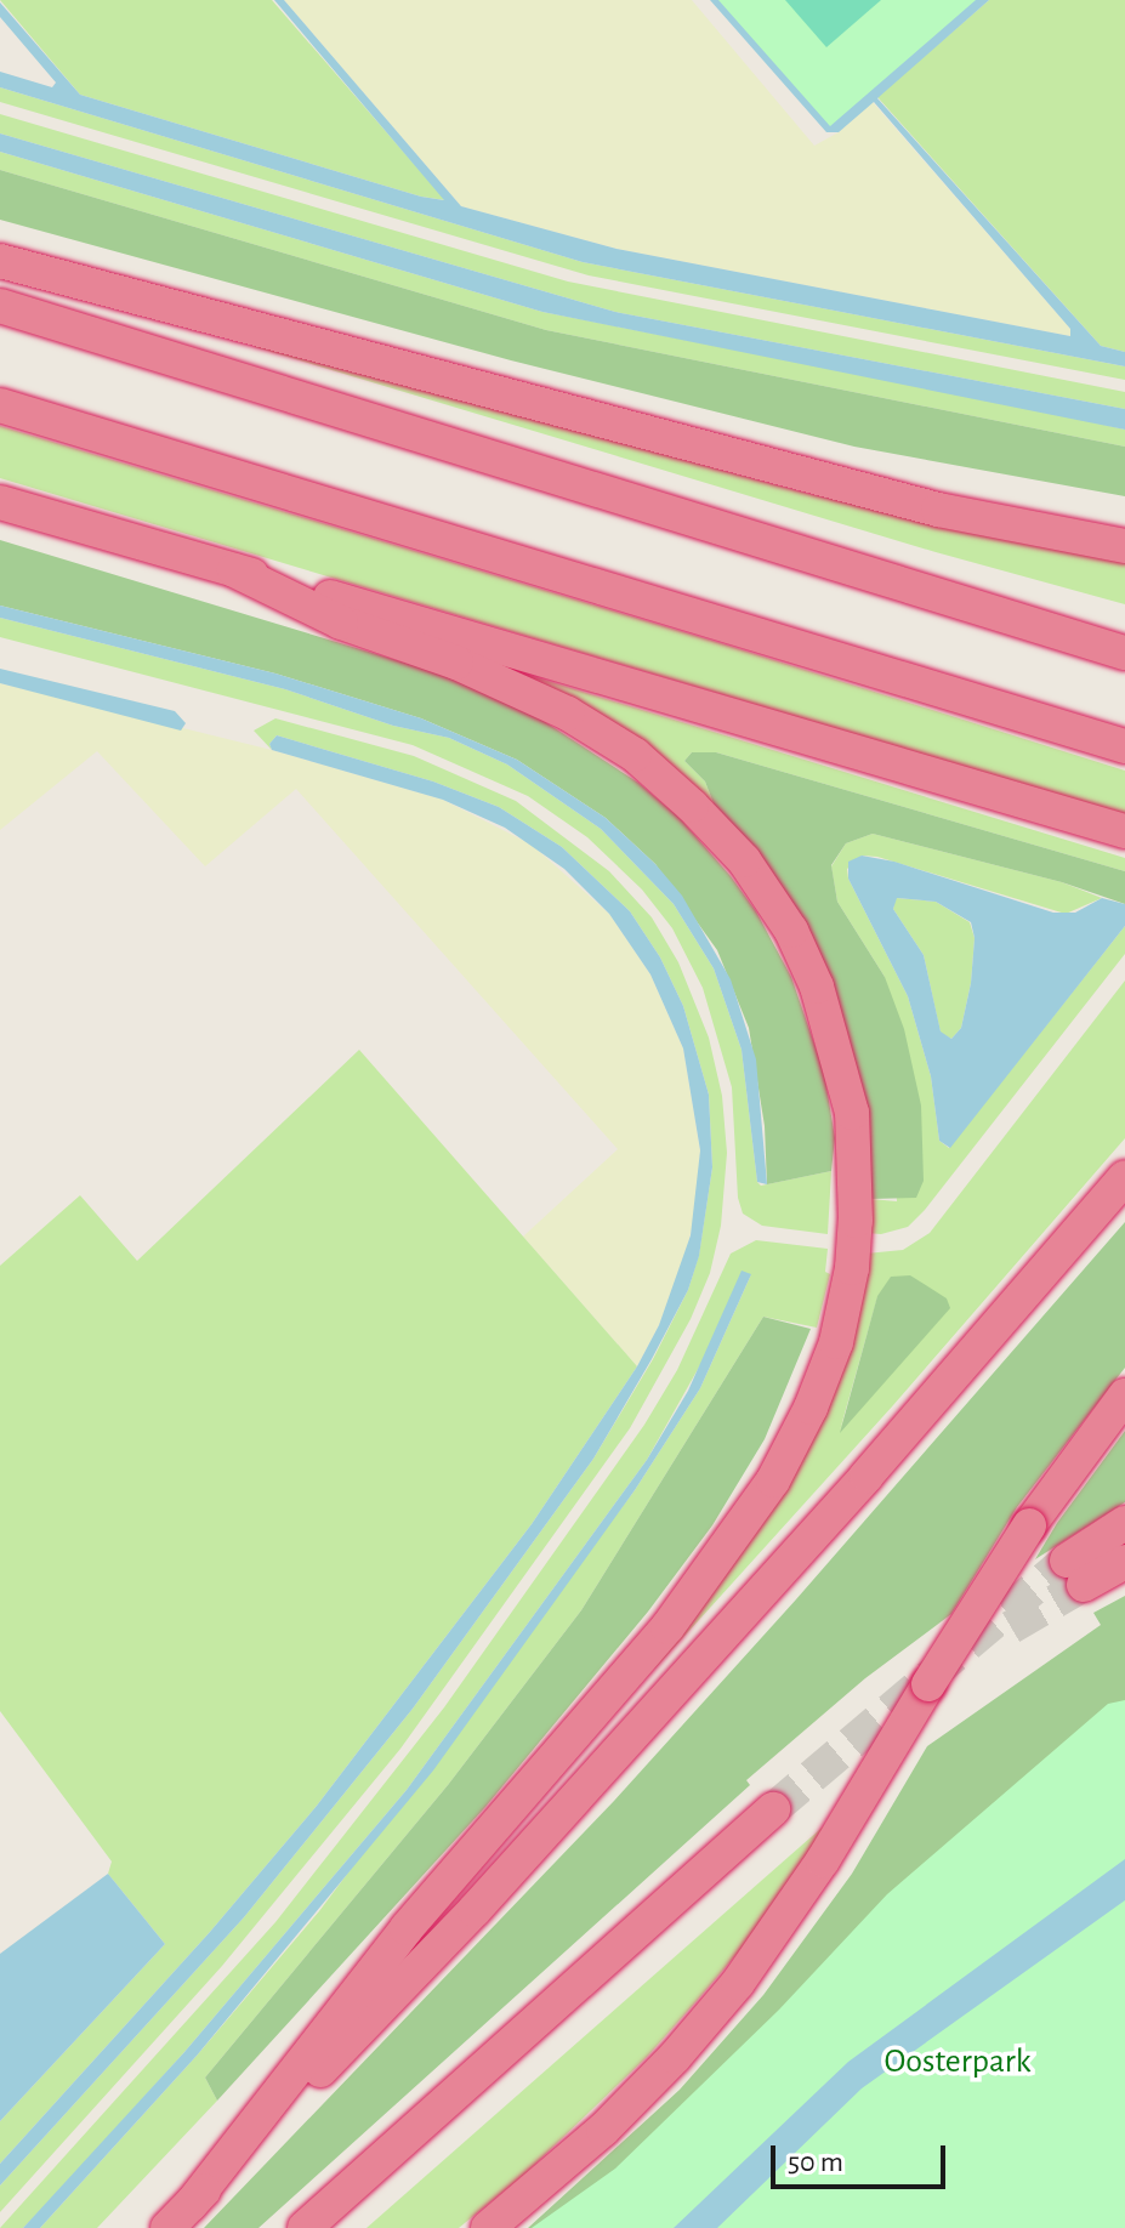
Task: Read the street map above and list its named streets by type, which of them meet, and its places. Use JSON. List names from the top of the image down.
{
  "parks": ["Oosterpark"],
  "scale_bar": "50 m"
}
